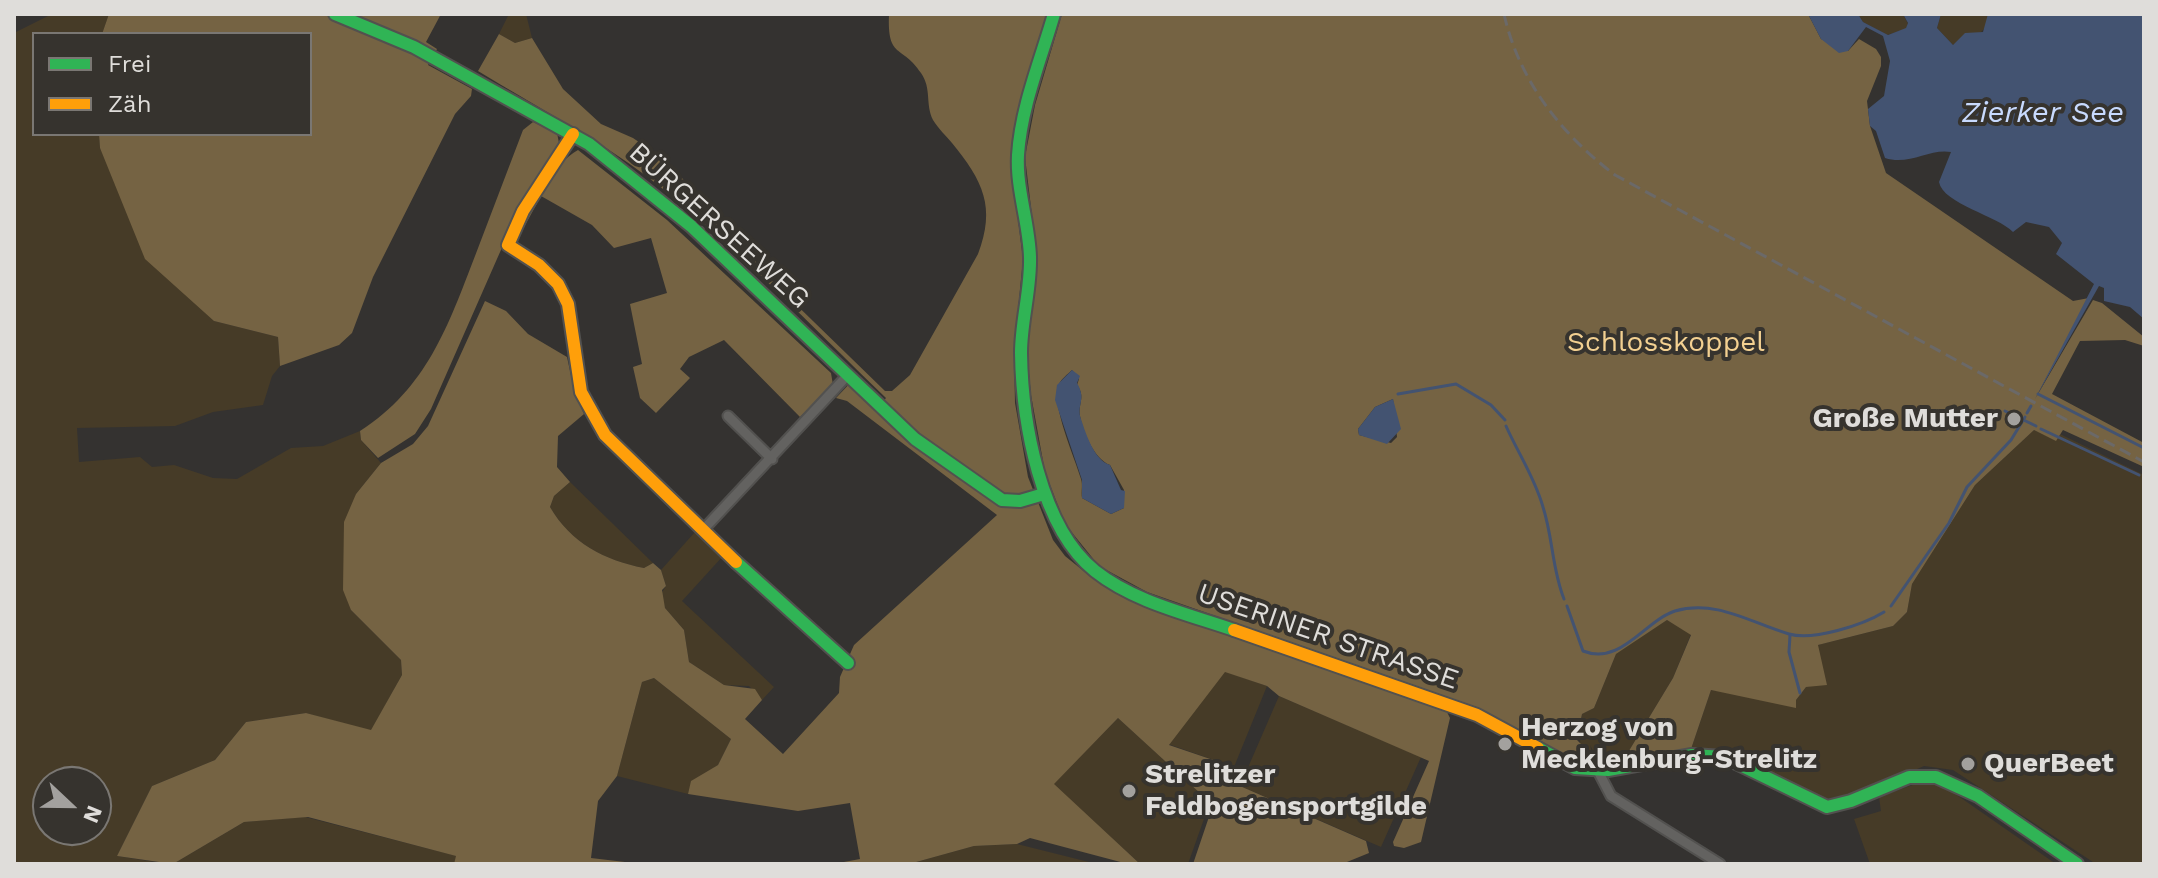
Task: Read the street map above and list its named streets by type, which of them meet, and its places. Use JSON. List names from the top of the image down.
{
  "streets": {
    "main road": ["BÜRGERSEEWEG", "USERINER STRASSE"]
  },
  "crossings": [
    ["BÜRGERSEEWEG", "USERINER STRASSE"]
  ],
  "water": ["Zierker See"],
  "parks": ["Schlosskoppel"],
  "places": [
    "Große Mutter",
    "Herzog von Mecklenburg-Strelitz",
    "QuerBeet",
    "Strelitzer Feldbogensportgilde"
  ],
  "legend": ["Frei", "Zäh"],
  "north": "right"
}
